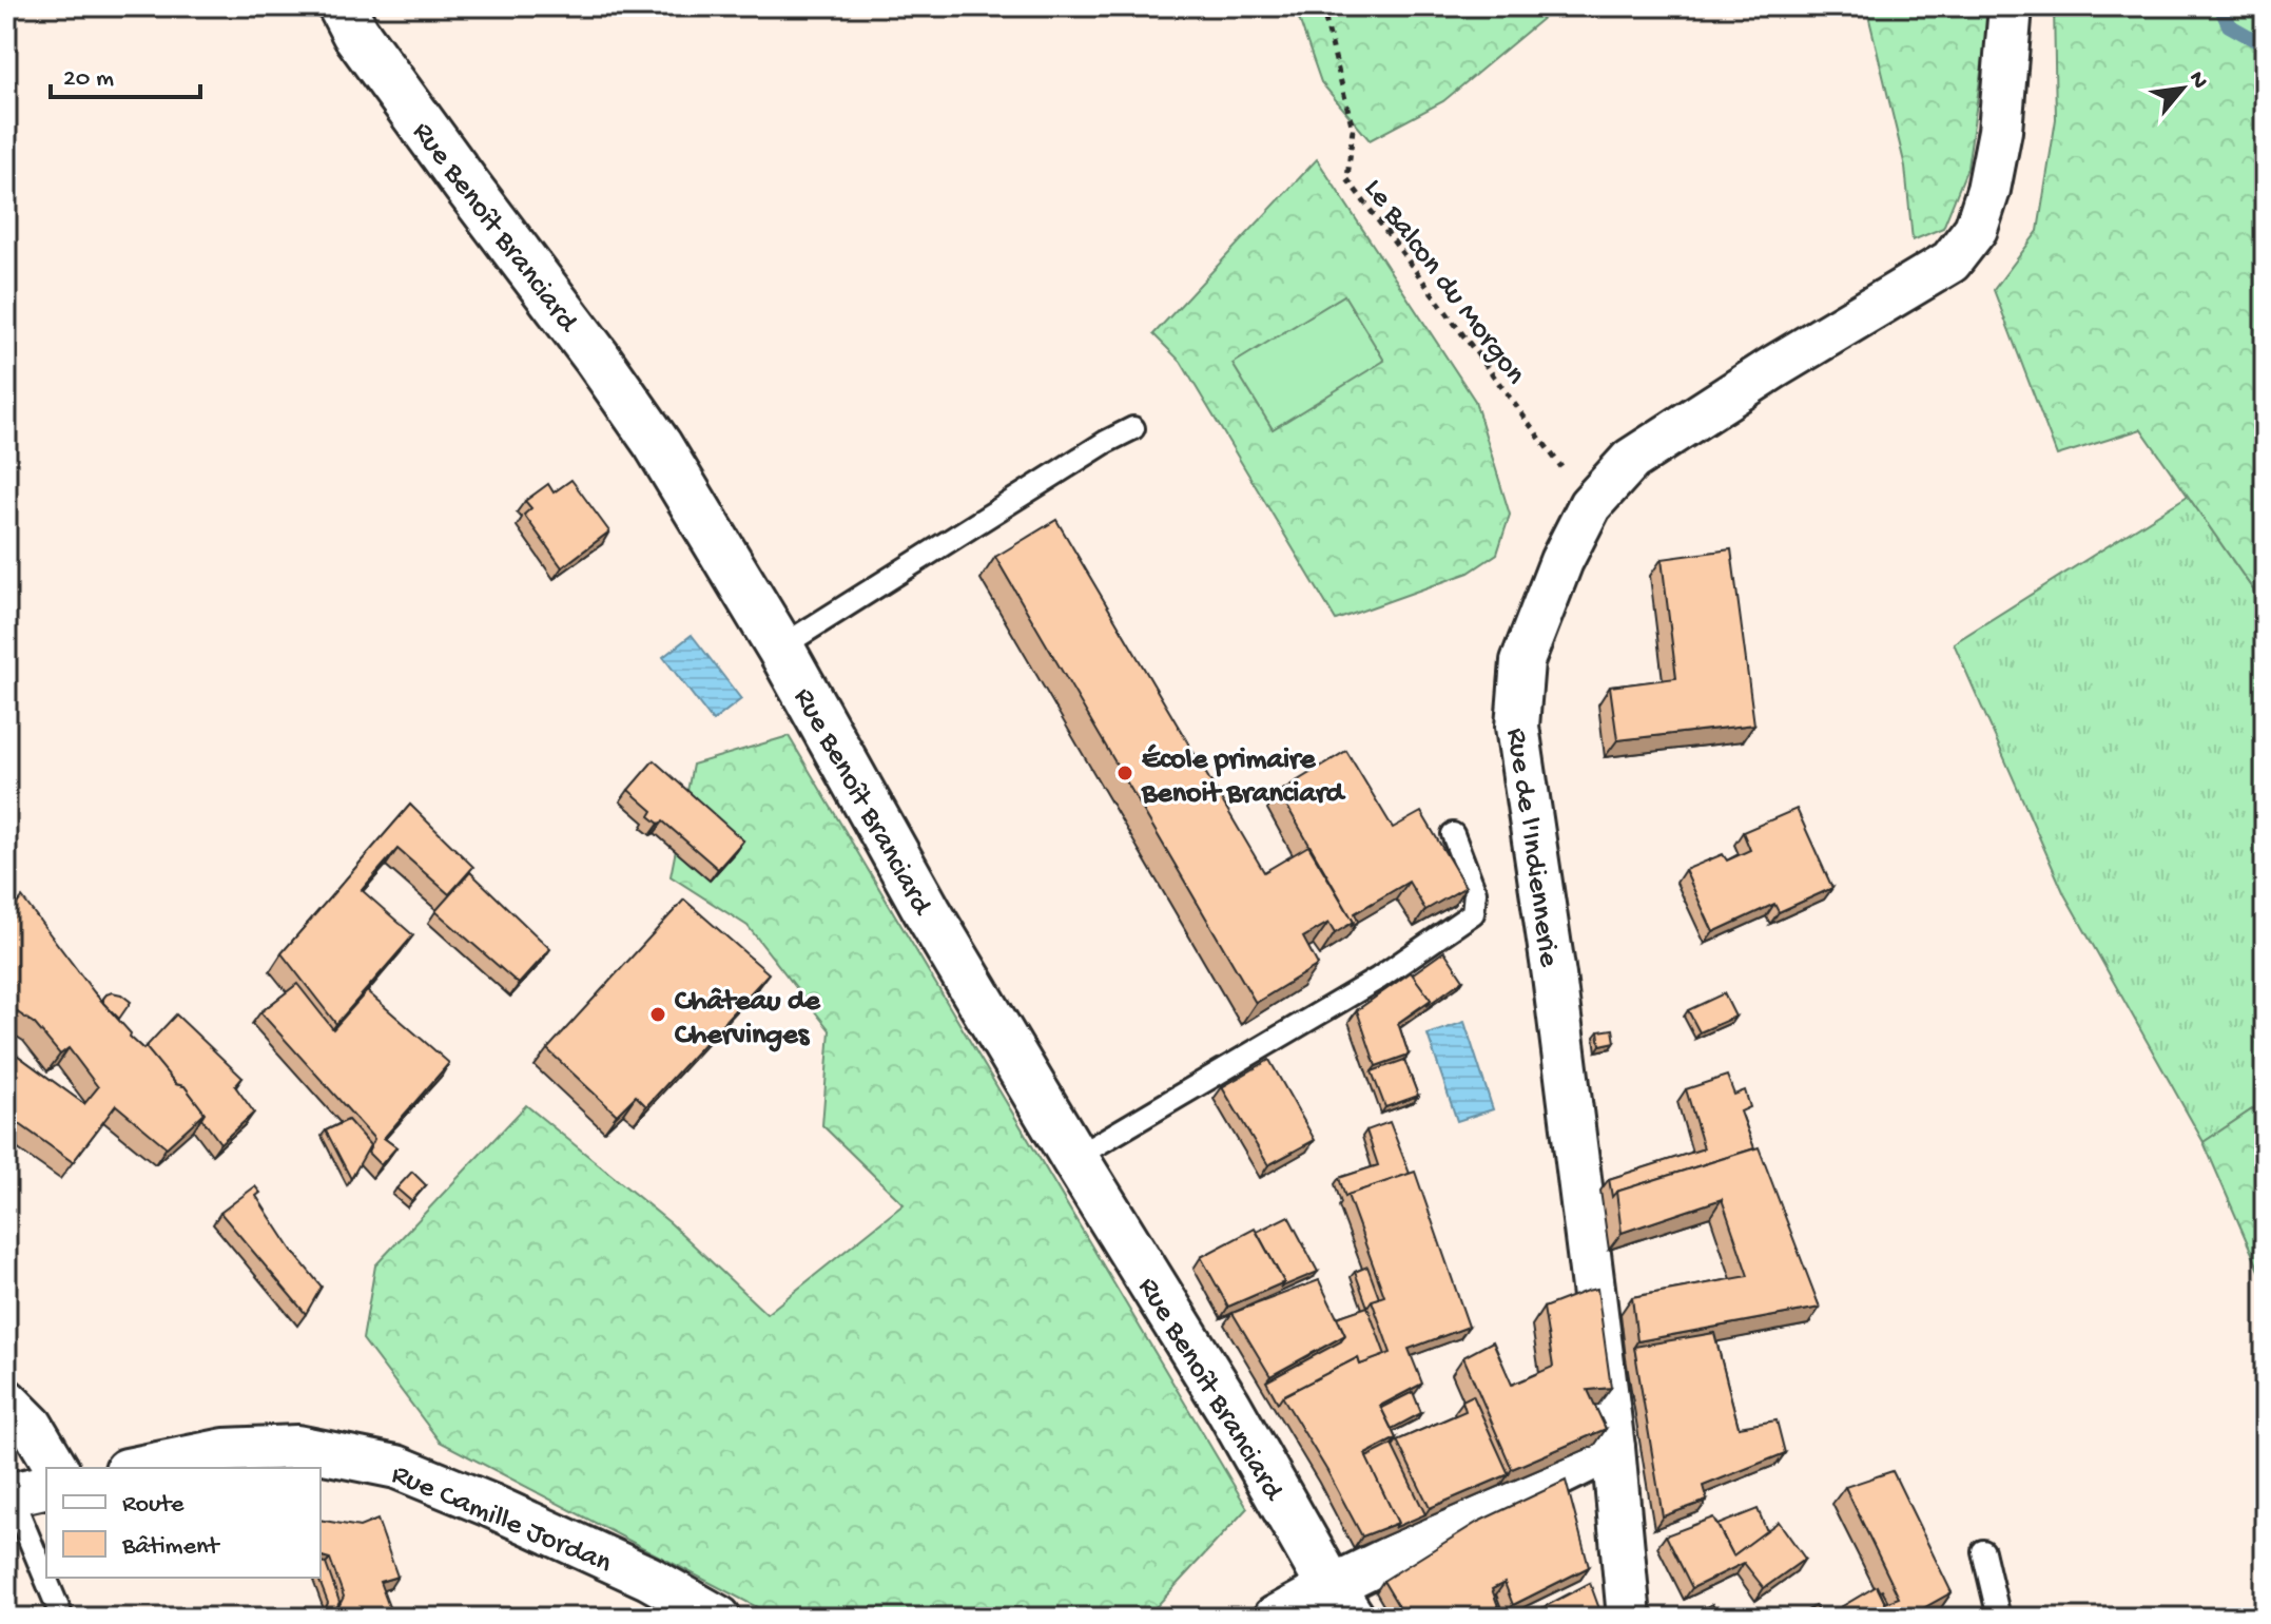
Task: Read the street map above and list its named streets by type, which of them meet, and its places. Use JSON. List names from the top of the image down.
{
  "streets": {
    "street": ["Rue Benoît Branciard", "Rue de l'Indiennerie", "Rue Camille Jordan"],
    "path": ["Le Balcon du Morgon"]
  },
  "crossings": [
    ["Le Balcon du Morgon", "Rue de l'Indiennerie"]
  ],
  "places": ["École primaire Benoit Branciard", "Château de Chervinges"],
  "legend": ["Route", "Bâtiment"],
  "scale_bar": "20 m",
  "north": "top right"
}
